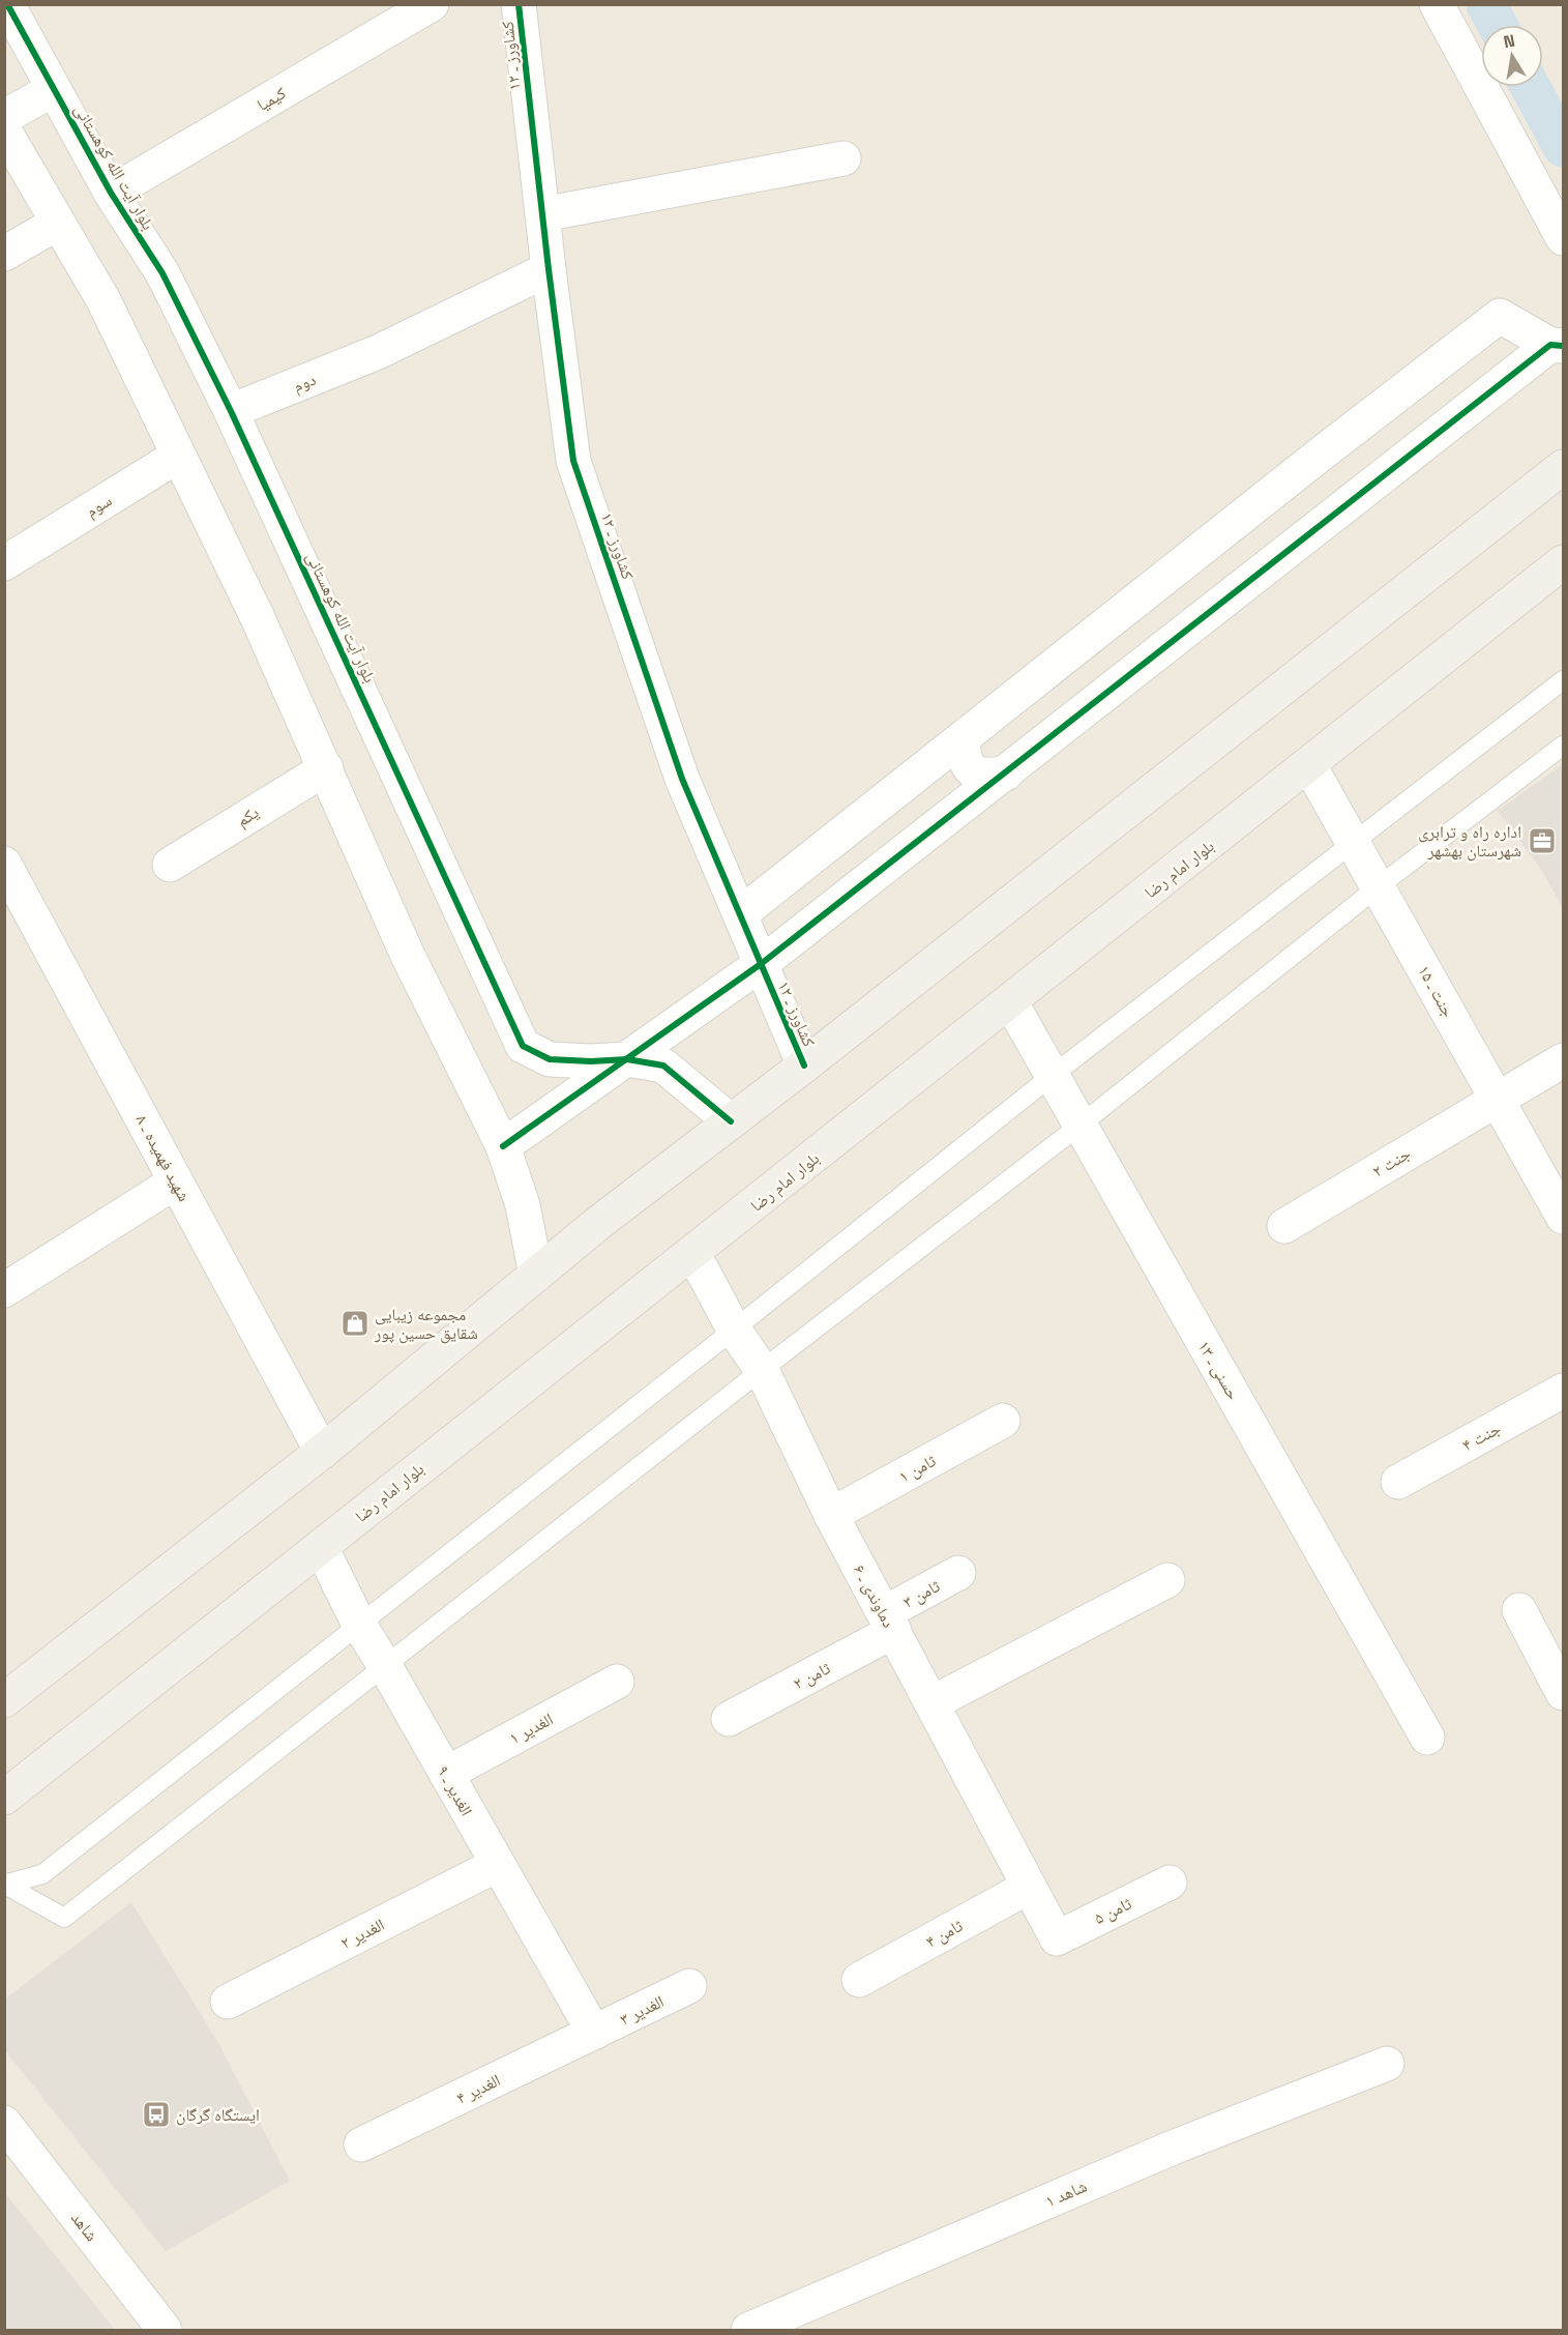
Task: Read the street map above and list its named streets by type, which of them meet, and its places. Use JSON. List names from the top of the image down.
{
  "streets": {
    "main road": ["بلوار امام رضا"],
    "street": [
      "کشاورز ـ ۱۲",
      "کیمیا",
      "بلوار آیت الله کوهستانی",
      "دوم",
      "سوم",
      "یکم",
      "جنت ـ ۱۵",
      "شهید فهمیده ـ ۸",
      "جنت ۲",
      "حسنی ـ ۱۳",
      "جنت ۴",
      "ثامن ۱",
      "ثامن ۳",
      "دماوندی ـ ۶",
      "ثامن ۲",
      "الغدیر ۱",
      "الغدیر ـ ۹",
      "ثامن ۵",
      "الغدیر ۲",
      "ثامن ۴",
      "الغدیر ۳",
      "الغدیر ۴",
      "شاهد ۱",
      "شاهد"
    ]
  },
  "crossings": [
    ["کشاورز ـ ۱۲", "دوم"],
    ["کیمیا", "بلوار آیت الله کوهستانی"],
    ["بلوار آیت الله کوهستانی", "دوم"],
    ["بلوار امام رضا", "جنت ـ ۱۵"],
    ["بلوار امام رضا", "حسنی ـ ۱۳"],
    ["بلوار امام رضا", "دماوندی ـ ۶"],
    ["بلوار امام رضا", "الغدیر ـ ۹"],
    ["جنت ـ ۱۵", "جنت ۲"],
    ["ثامن ۱", "دماوندی ـ ۶"],
    ["ثامن ۳", "دماوندی ـ ۶"],
    ["ثامن ۳", "ثامن ۲"],
    ["دماوندی ـ ۶", "ثامن ۲"],
    ["دماوندی ـ ۶", "ثامن ۵"],
    ["دماوندی ـ ۶", "ثامن ۴"],
    ["الغدیر ۱", "الغدیر ـ ۹"],
    ["الغدیر ـ ۹", "الغدیر ۲"],
    ["الغدیر ـ ۹", "الغدیر ۳"],
    ["الغدیر ـ ۹", "الغدیر ۴"],
    ["الغدیر ۳", "الغدیر ۴"]
  ],
  "places": {
    "office": ["اداره راه و ترابری شهرستان بهشهر"],
    "shop": ["مجموعه زیبایی شقایق حسین پور"],
    "bus stop": ["ایستگاه گرگان"]
  },
  "north": "top"
}
